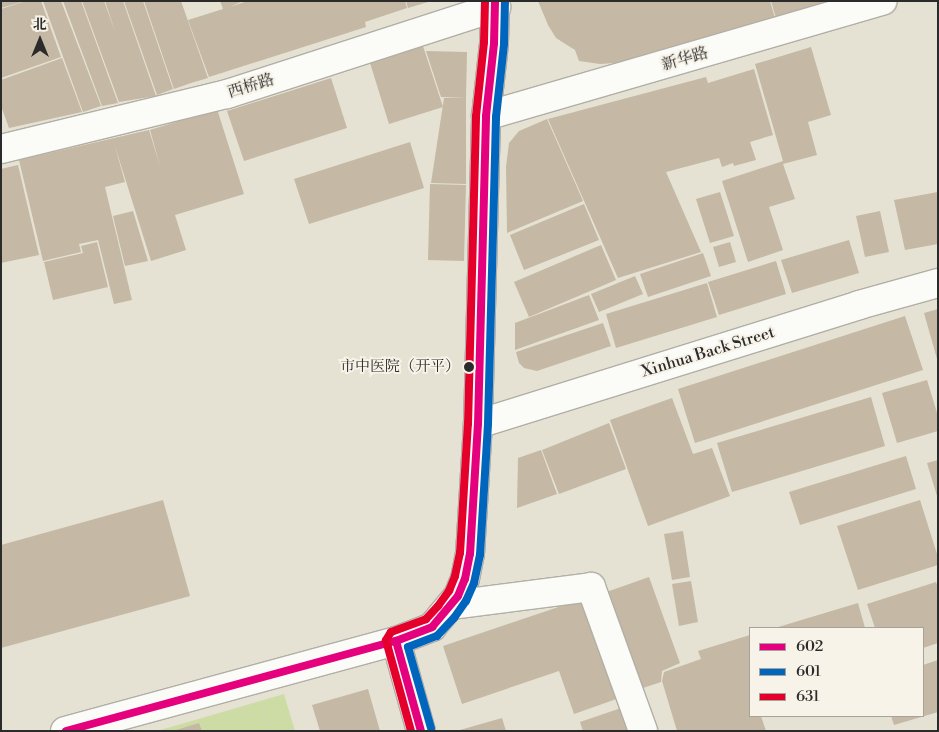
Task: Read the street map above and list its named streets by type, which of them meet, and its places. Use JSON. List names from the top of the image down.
{
  "streets": {
    "street": ["新华路", "西桥路", "Xinhua Back Street"]
  },
  "places": ["市中医院（开平）"],
  "lines": ["transit line 602", "transit line 601", "transit line 631"],
  "legend": ["602", "601", "631"],
  "north": "top"
}
